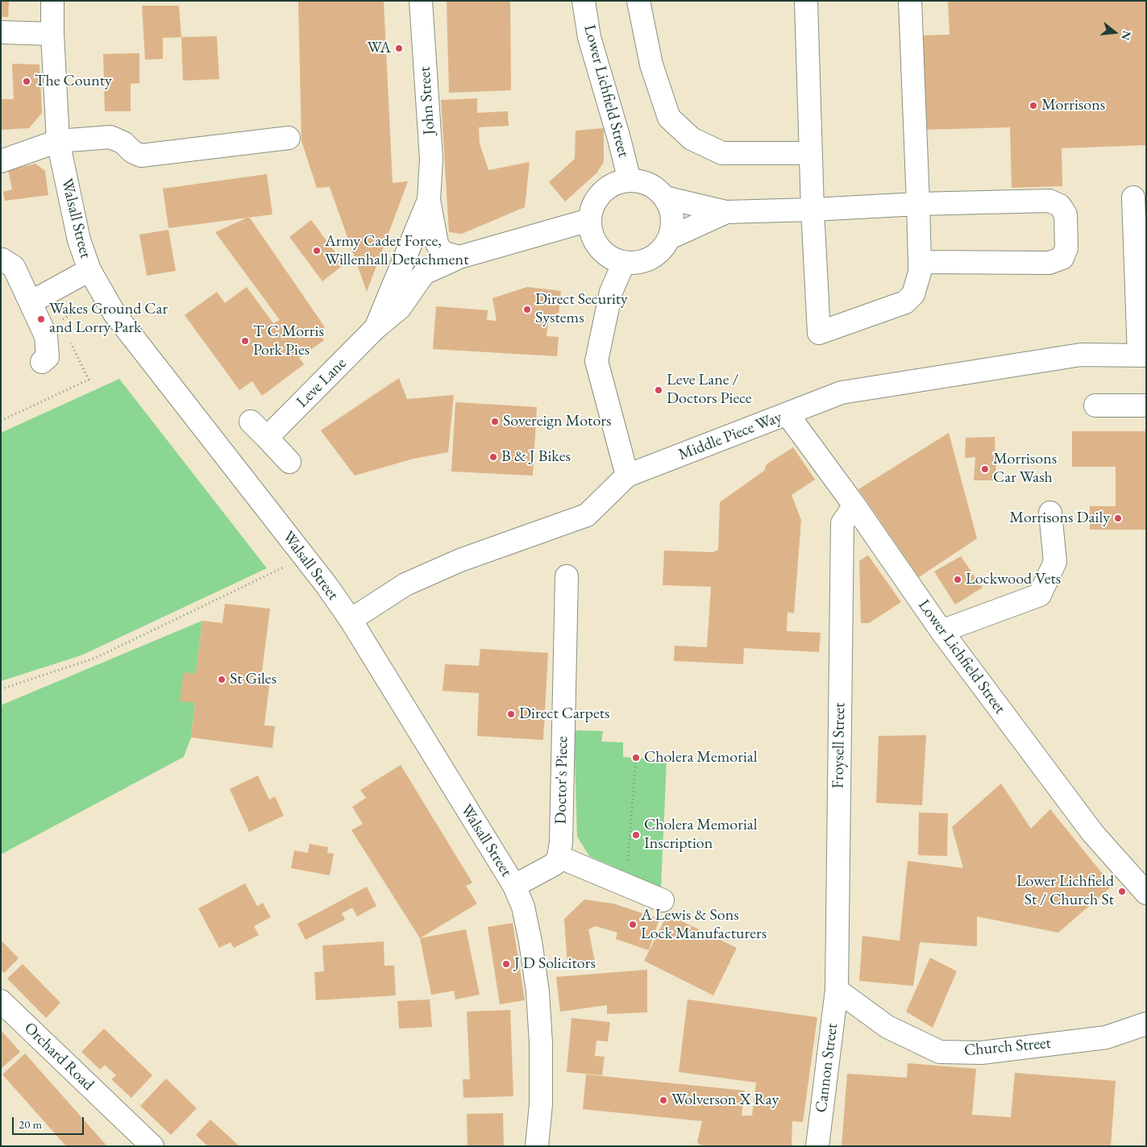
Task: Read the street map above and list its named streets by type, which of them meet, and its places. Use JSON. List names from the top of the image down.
{
  "streets": {
    "street": [
      "Lower Lichfield Street",
      "John Street",
      "Walsall Street",
      "Leve Lane",
      "Middle Piece Way",
      "Froysell Street",
      "Doctor's Piece",
      "Church Street",
      "Orchard Road",
      "Cannon Street"
    ]
  },
  "crossings": [
    ["Lower Lichfield Street", "Leve Lane"],
    ["Lower Lichfield Street", "Middle Piece Way"],
    ["Lower Lichfield Street", "Froysell Street"],
    ["John Street", "Leve Lane"],
    ["Walsall Street", "Middle Piece Way"],
    ["Froysell Street", "Church Street"],
    ["Froysell Street", "Cannon Street"],
    ["Church Street", "Cannon Street"]
  ],
  "places": [
    "WA",
    "The County",
    "Morrisons",
    "Army Cadet Force, Willenhall Detachment",
    "Direct Security Systems",
    "Wakes Ground Car and Lorry Park",
    "T C Morris Pork Pies",
    "Leve Lane / Doctors Piece",
    "Sovereign Motors",
    "B & J Bikes",
    "Morrisons Car Wash",
    "Morrisons Daily",
    "Lockwood Vets",
    "St Giles",
    "Direct Carpets",
    "Cholera Memorial",
    "Cholera Memorial Inscription",
    "Lower Lichfield St / Church St",
    "A Lewis & Sons Lock Manufacturers",
    "J D Solicitors",
    "Wolverson X Ray"
  ],
  "scale_bar": "20 m",
  "north": "right"
}
